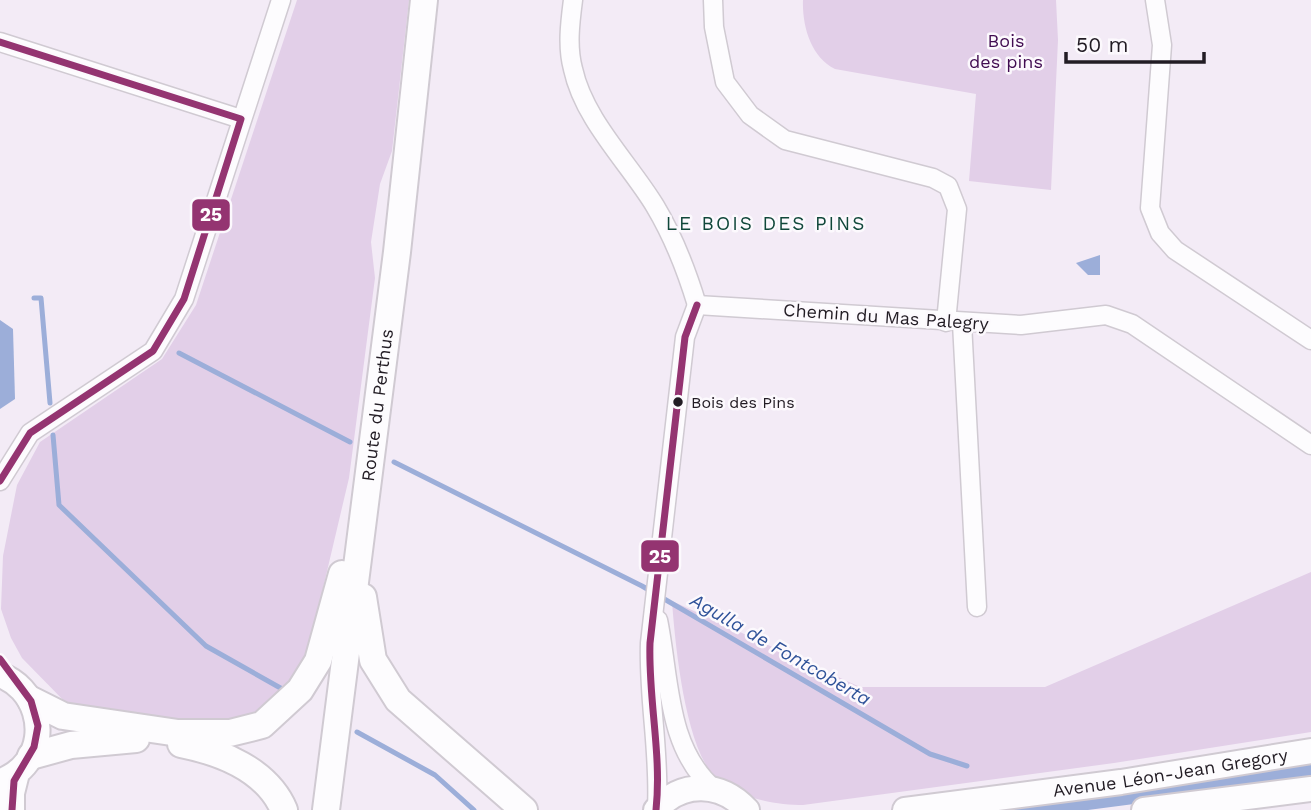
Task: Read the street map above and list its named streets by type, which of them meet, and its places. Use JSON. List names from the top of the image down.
{
  "streets": {
    "main road": ["Route du Perthus"],
    "street": ["Chemin du Mas Palegry", "Avenue Léon-Jean Gregory"]
  },
  "districts": ["LE BOIS DES PINS"],
  "water": ["Agulla de Fontcoberta"],
  "parks": ["Bois des pins"],
  "places": ["Bois des Pins"],
  "lines": ["transit line 25"],
  "scale_bar": "50 m"
}
